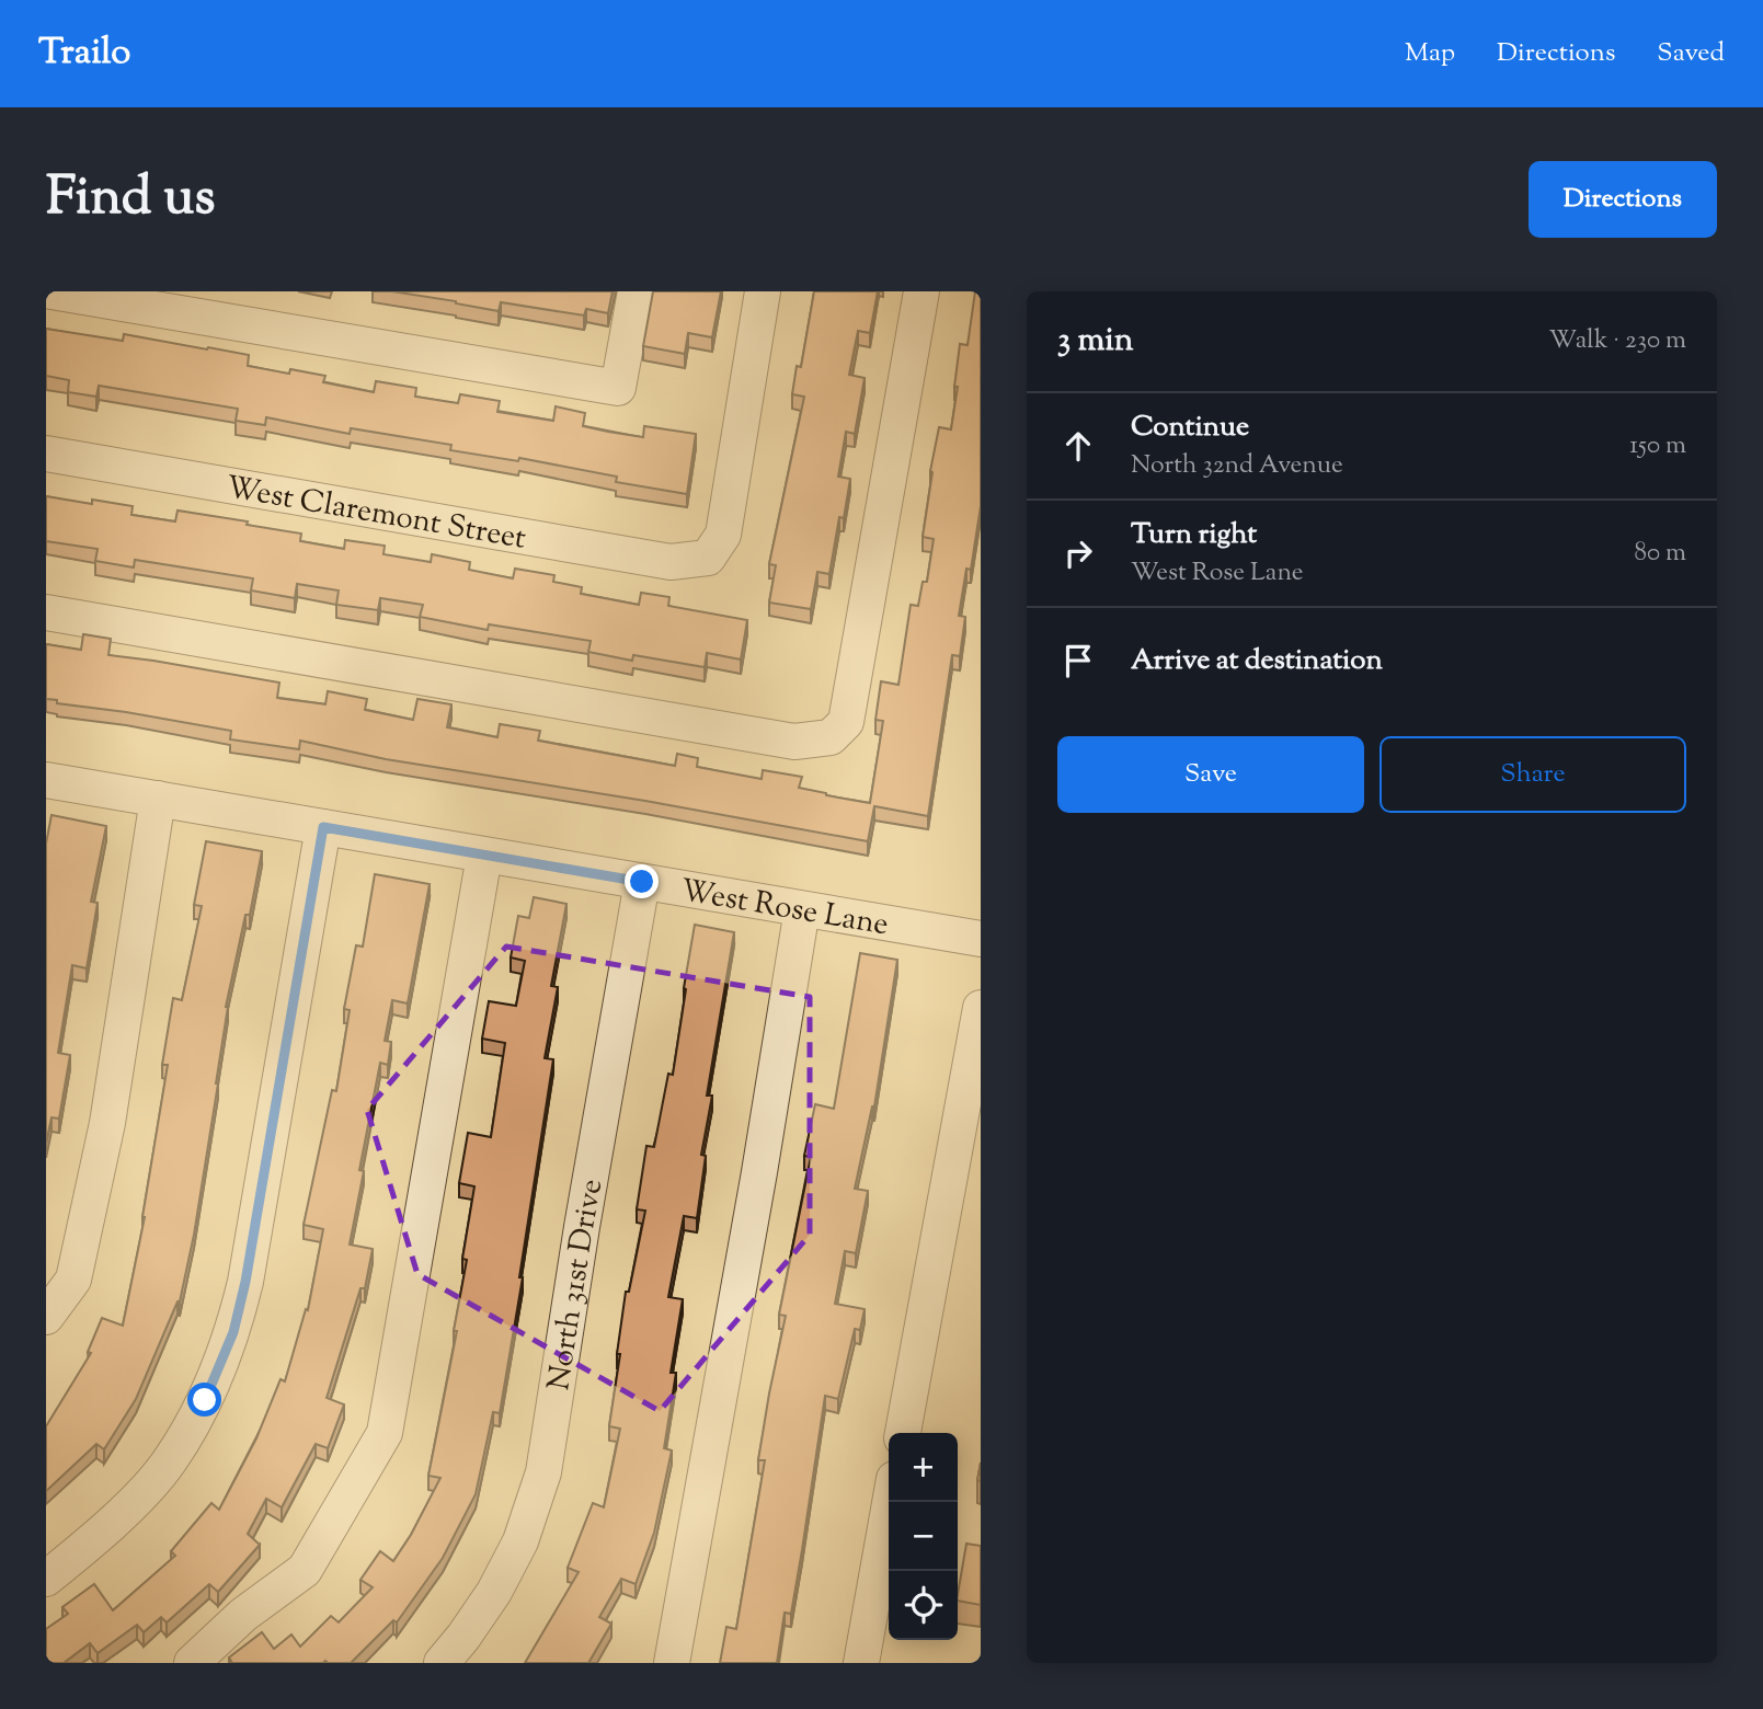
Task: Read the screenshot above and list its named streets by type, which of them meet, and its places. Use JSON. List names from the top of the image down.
{
  "streets": {
    "street": ["West Claremont Street", "West Rose Lane", "North 31st Drive"]
  },
  "crossings": [
    ["West Rose Lane", "North 31st Drive"]
  ],
  "page": {
    "header": "Trailo",
    "nav": ["Map", "Directions", "Saved"],
    "title": "Find us",
    "buttons": [
      "Directions",
      ["Save", "Share"]
    ],
    "heading": ["3 min", "Walk · 230 m"],
    "list": [
      ["Continue", "North 32nd Avenue", "150 m"],
      ["Turn right", "West Rose Lane", "80 m"],
      "Arrive at destination"
    ],
    "map_buttons": ["+", "−"]
  }
}
